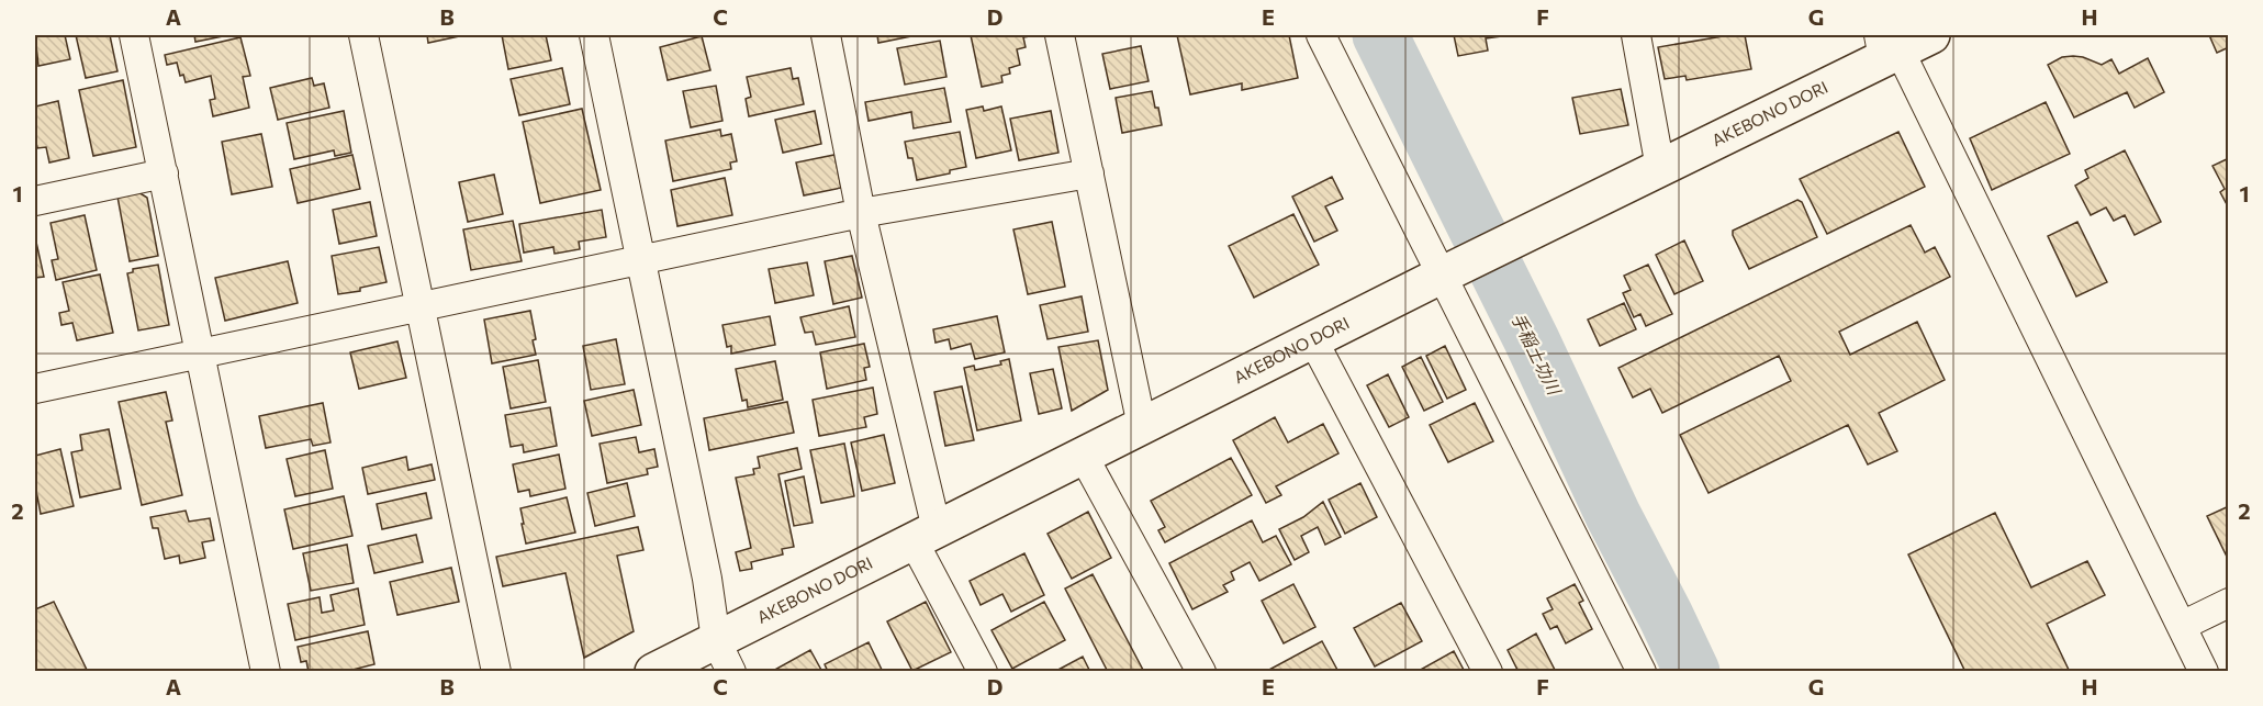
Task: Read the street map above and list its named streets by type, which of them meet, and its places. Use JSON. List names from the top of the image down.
{
  "streets": {
    "street": ["AKEBONO DORI"]
  },
  "water": ["手稲土功川"],
  "grid": {
    "columns": [
      "A",
      "B",
      "C",
      "D",
      "E",
      "F",
      "G",
      "H"
    ],
    "rows": ["1", "2"]
  }
}
